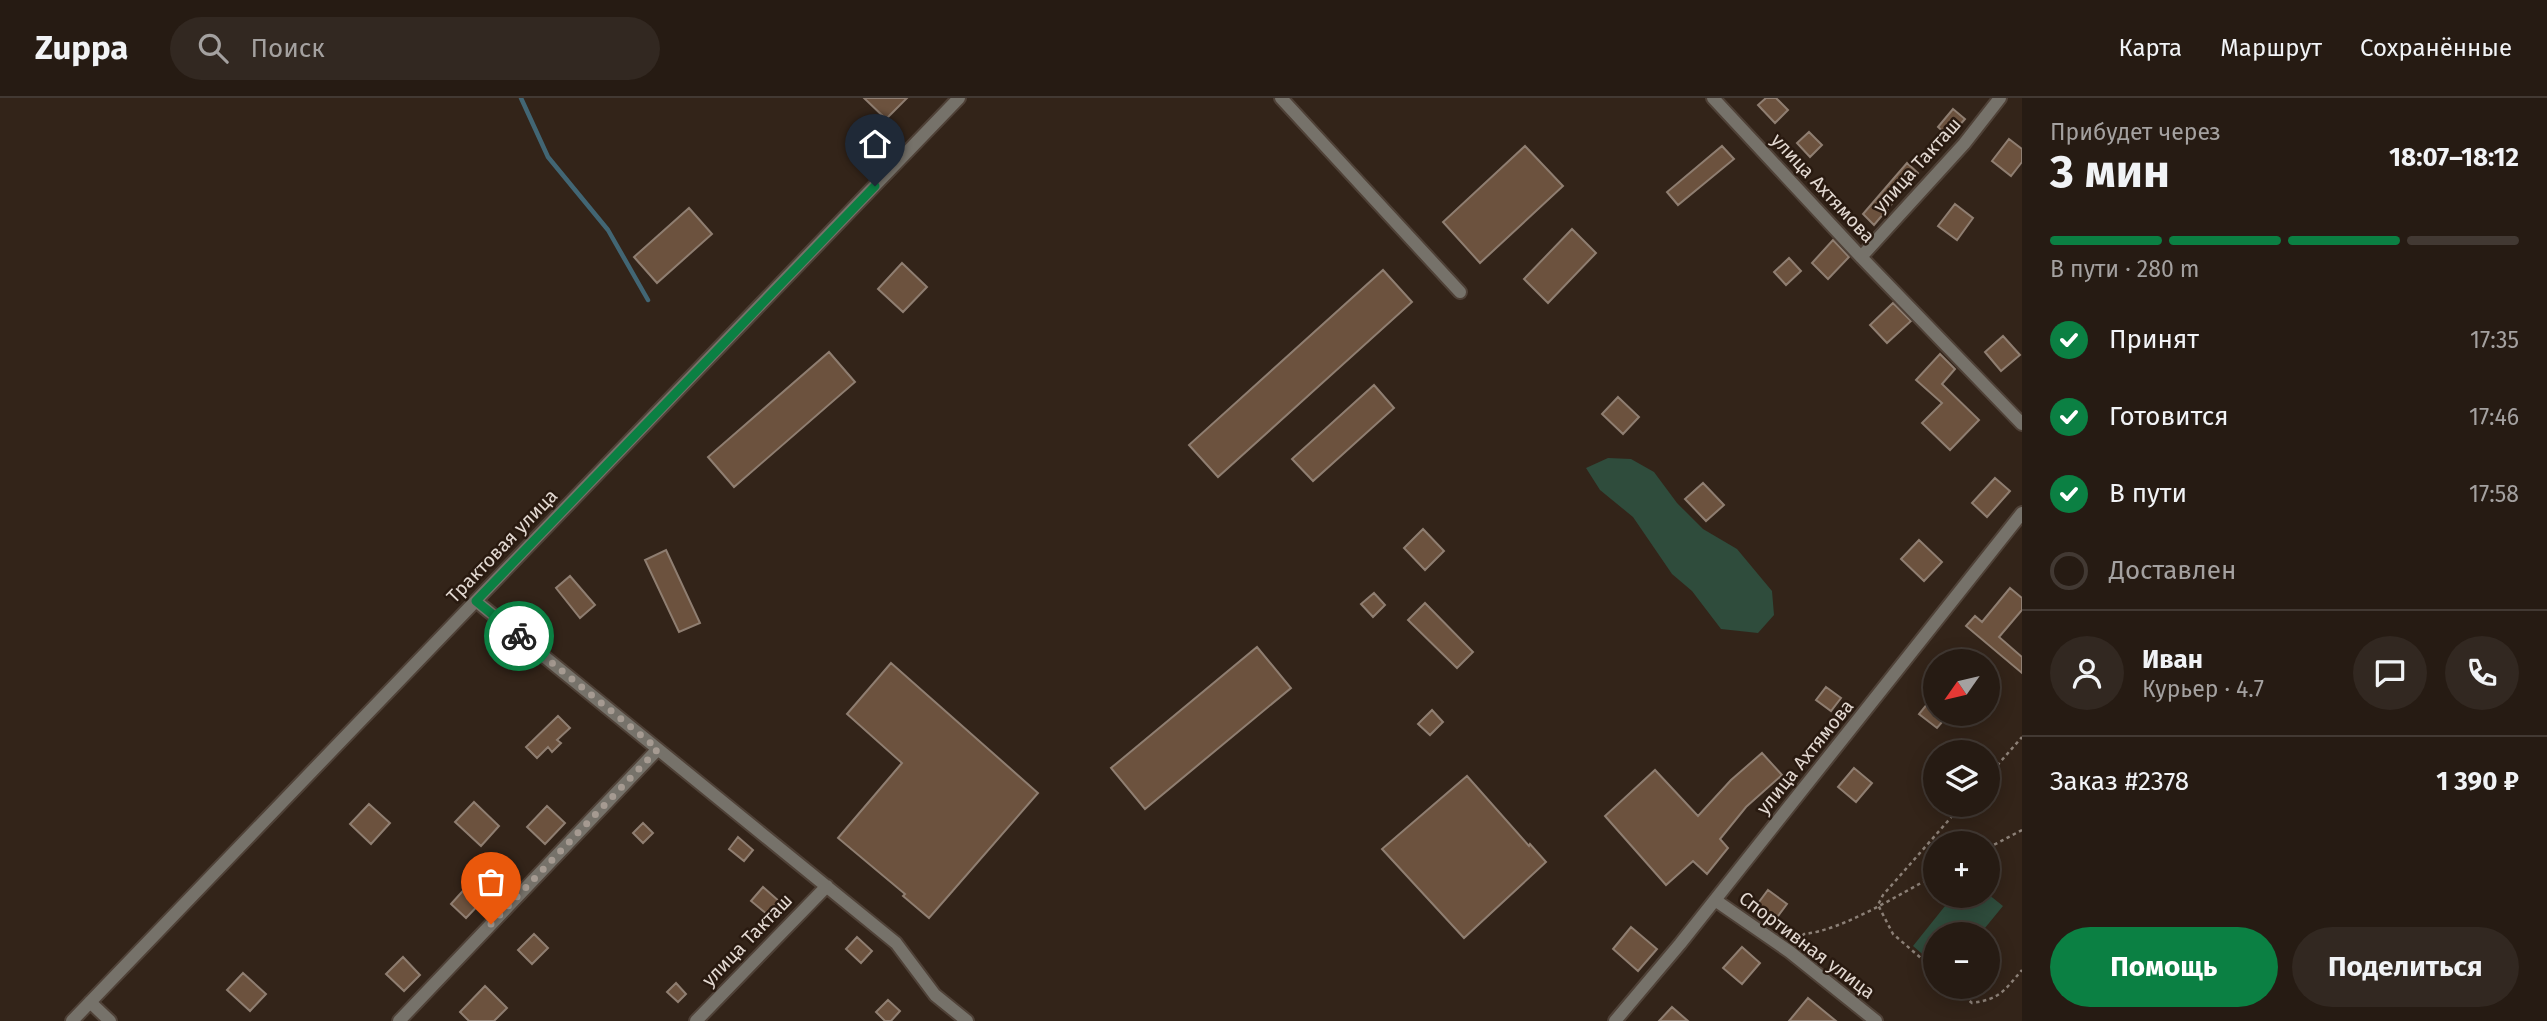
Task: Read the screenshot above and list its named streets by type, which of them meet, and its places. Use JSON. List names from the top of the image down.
{
  "streets": {
    "street": [
      "улица Такташ",
      "улица Ахтямова",
      "Трактовая улица",
      "Спортивная улица"
    ]
  },
  "crossings": [
    ["улица Такташ", "улица Ахтямова"],
    ["улица Ахтямова", "Спортивная улица"]
  ],
  "north": "bottom left",
  "page": {
    "header": "Zuppa",
    "search": "Поиск",
    "nav": ["Карта", "Маршрут", "Сохранённые"],
    "heading": ["3 мин", "Прибудет через", "18:07–18:12"],
    "panel": [
      "Иван",
      "Курьер · 4.7",
      "Заказ #2378",
      "1 390 ₽"
    ],
    "bar": "В пути · 280 m",
    "list": [
      ["Принят", "17:35"],
      ["Готовится", "17:46"],
      ["В пути", "17:58"],
      "Доставлен"
    ],
    "map_buttons": ["+", "−"],
    "buttons": ["Помощь", "Поделиться"]
  }
}
